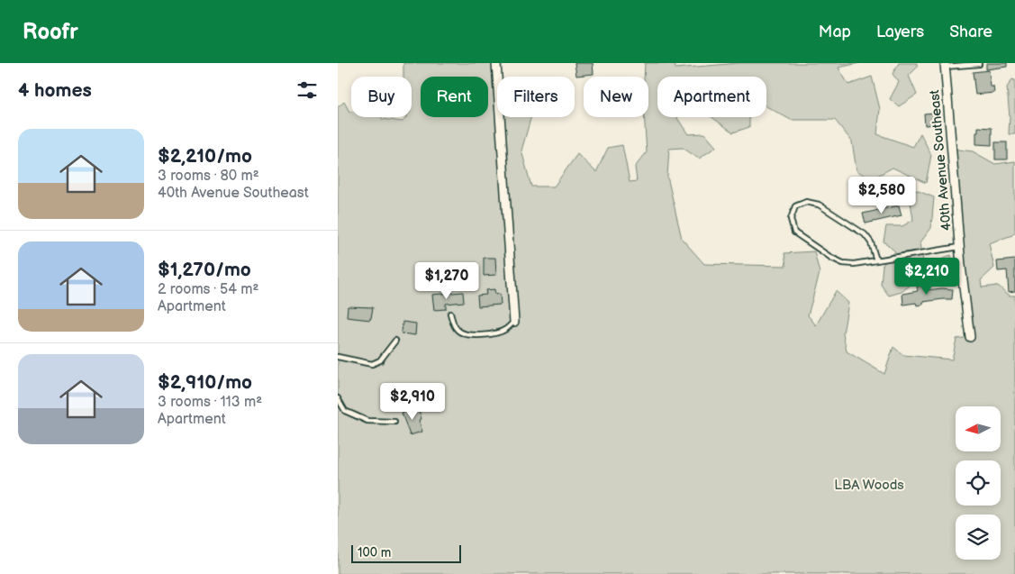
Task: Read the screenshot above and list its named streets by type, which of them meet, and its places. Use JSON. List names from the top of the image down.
{
  "streets": {
    "street": ["40th Avenue Southeast"]
  },
  "parks": ["LBA Woods"],
  "scale_bar": "100 m",
  "north": "left",
  "page": {
    "header": "Roofr",
    "nav": ["Map", "Layers", "Share"],
    "heading": "4 homes",
    "chip": [
      "Buy",
      "Rent",
      "Filters",
      "New",
      "Apartment"
    ],
    "list": [
      {
        "name": "$2,210/mo",
        "note": "3 rooms · 80 m² · 40th Avenue Southeast"
      },
      {
        "name": "$1,270/mo",
        "note": "2 rooms · 54 m² · Apartment"
      },
      {
        "name": "$2,910/mo",
        "note": "3 rooms · 113 m² · Apartment"
      }
    ],
    "price": [
      "$2,580",
      "$2,210",
      "$1,270",
      "$2,910"
    ],
    "scale": "100 m"
  }
}
